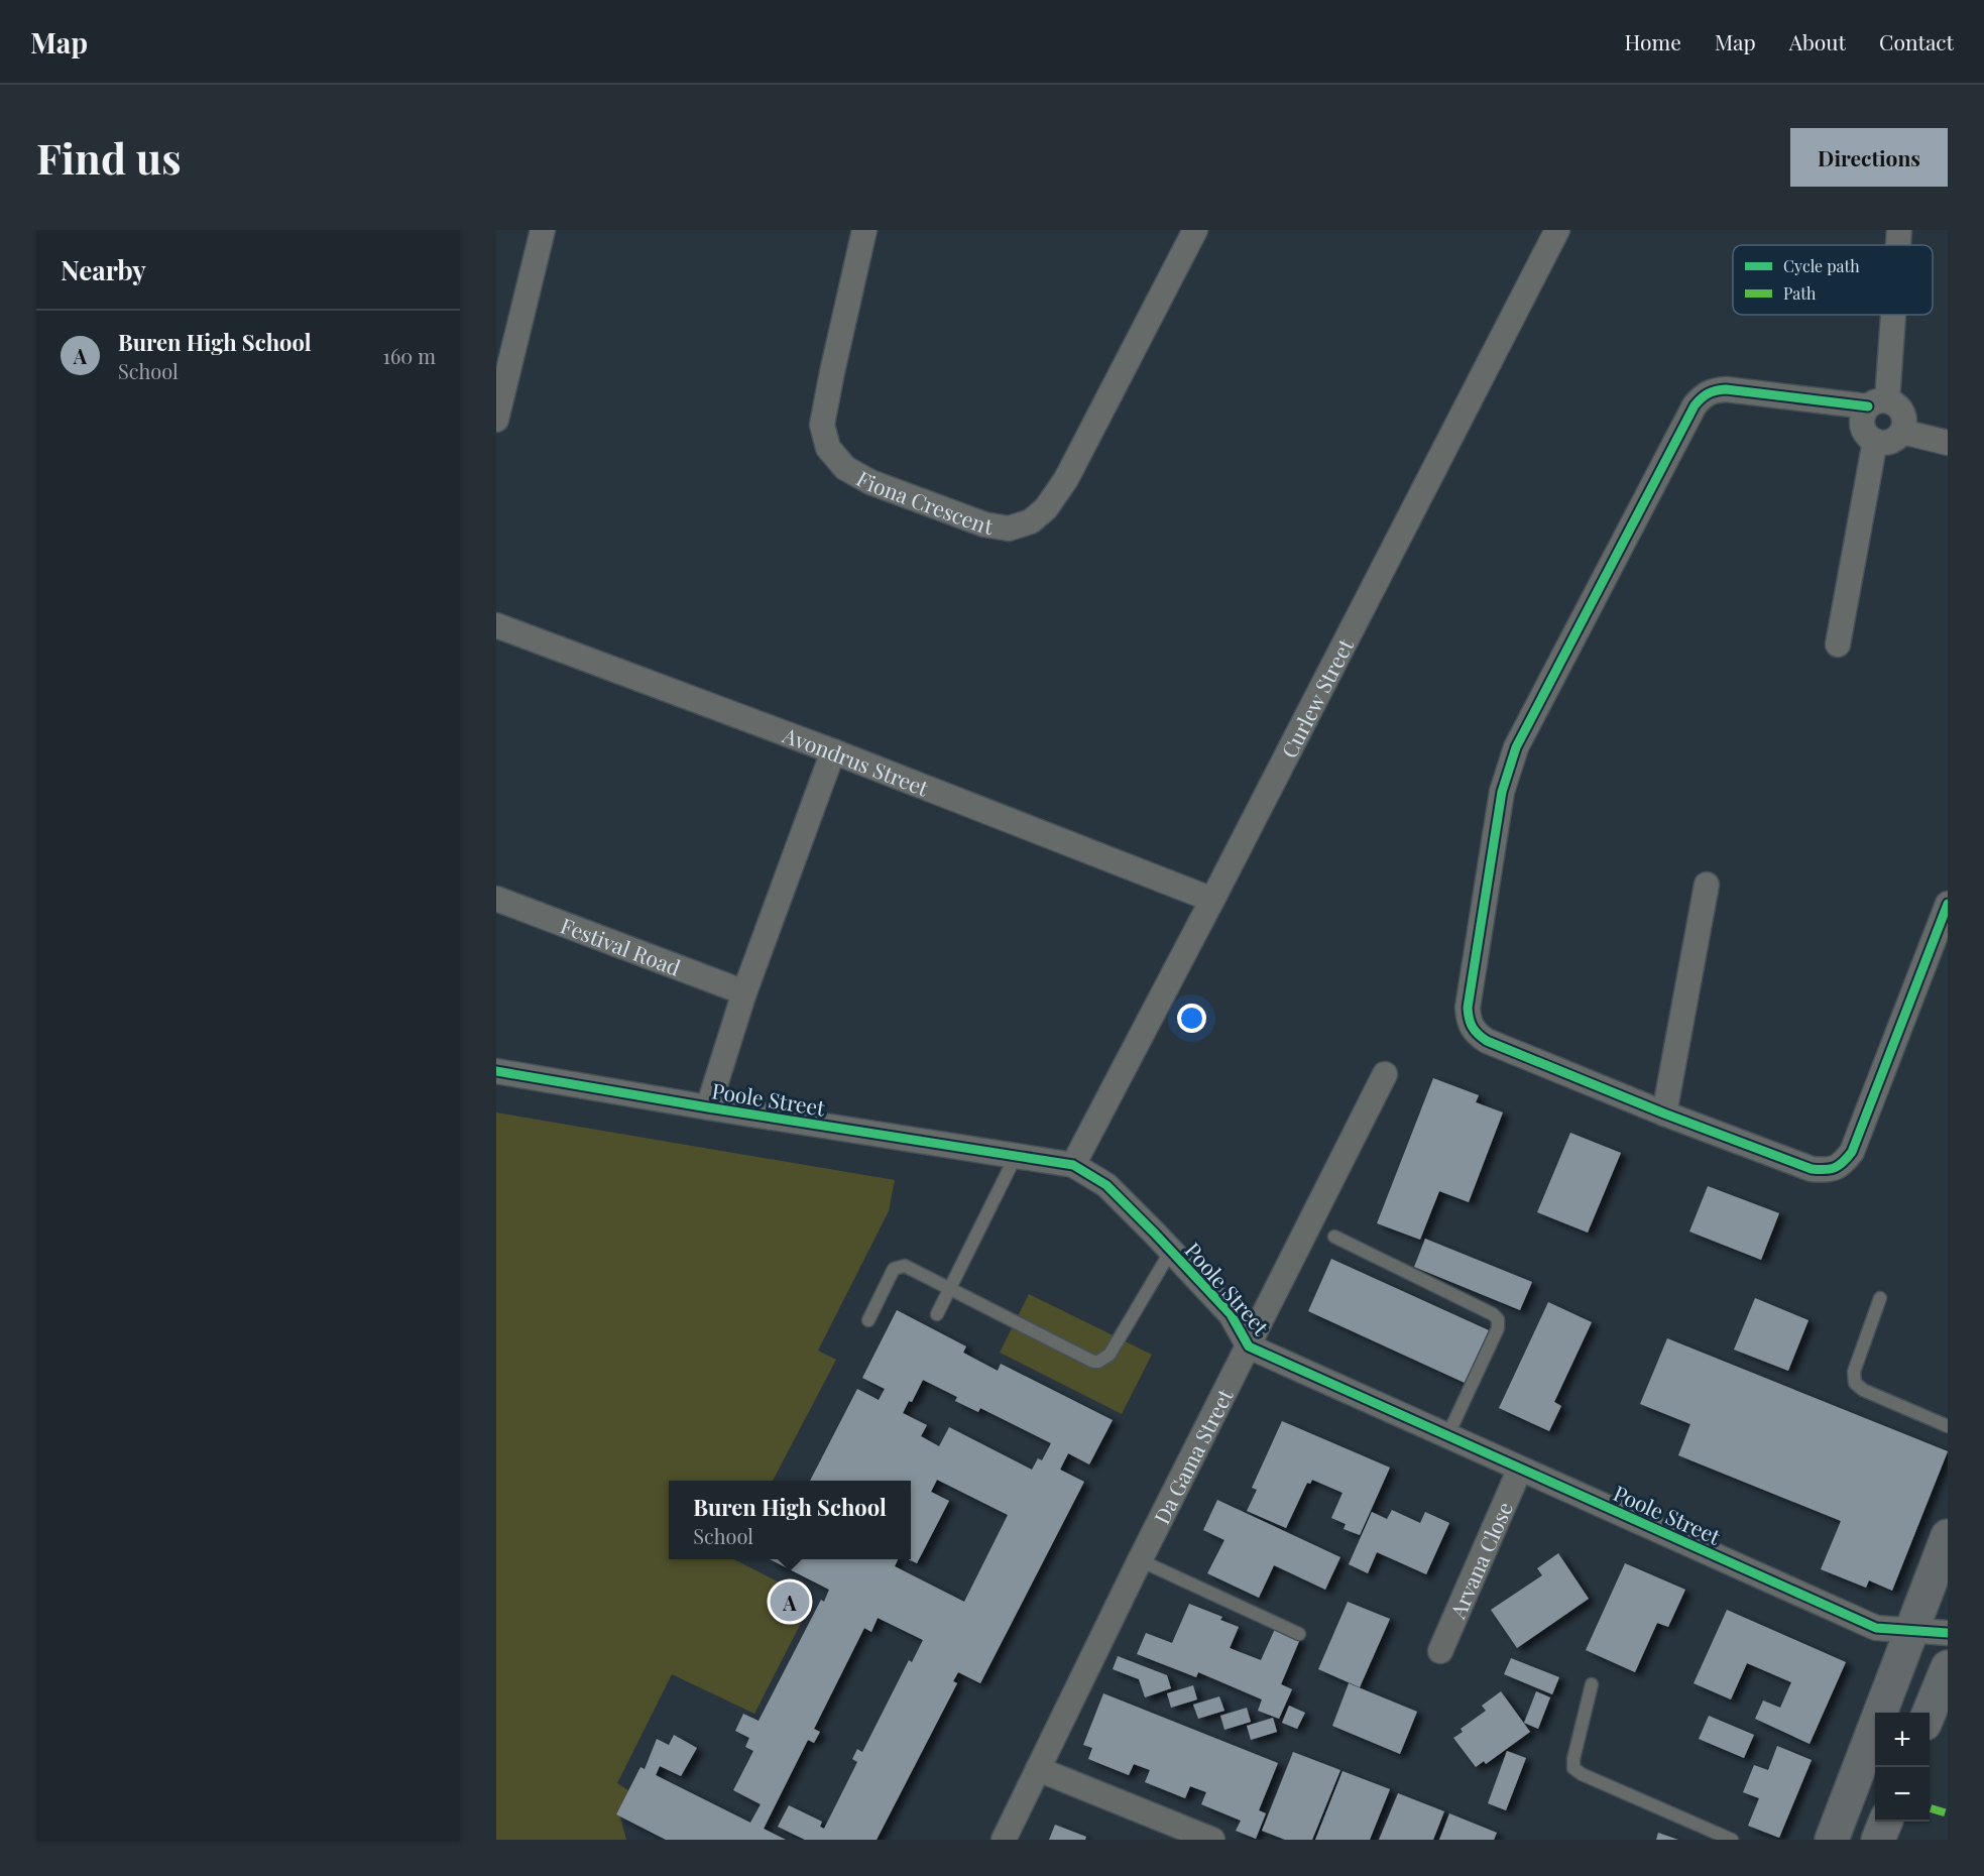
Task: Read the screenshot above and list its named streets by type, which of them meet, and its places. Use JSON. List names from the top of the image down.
{
  "streets": {
    "street": [
      "Fiona Crescent",
      "Curlew Street",
      "Avondrus Street",
      "Festival Road",
      "Poole Street",
      "Da Gama Street",
      "Arvana Close"
    ]
  },
  "crossings": [
    ["Curlew Street", "Avondrus Street"],
    ["Curlew Street", "Poole Street"],
    ["Poole Street", "Da Gama Street"],
    ["Poole Street", "Arvana Close"]
  ],
  "legend": ["Cycle path", "Path"],
  "page": {
    "header": "Map",
    "nav": [
      "Home",
      "Map",
      "About",
      "Contact"
    ],
    "buttons": "Directions",
    "title": "Find us",
    "heading": "Nearby",
    "list": [
      {
        "mark": "A",
        "name": "Buren High School",
        "note": "School",
        "value": "160 m"
      }
    ],
    "popup": ["Buren High School", "School"],
    "pins": "A",
    "map_buttons": ["+", "−"]
  }
}
